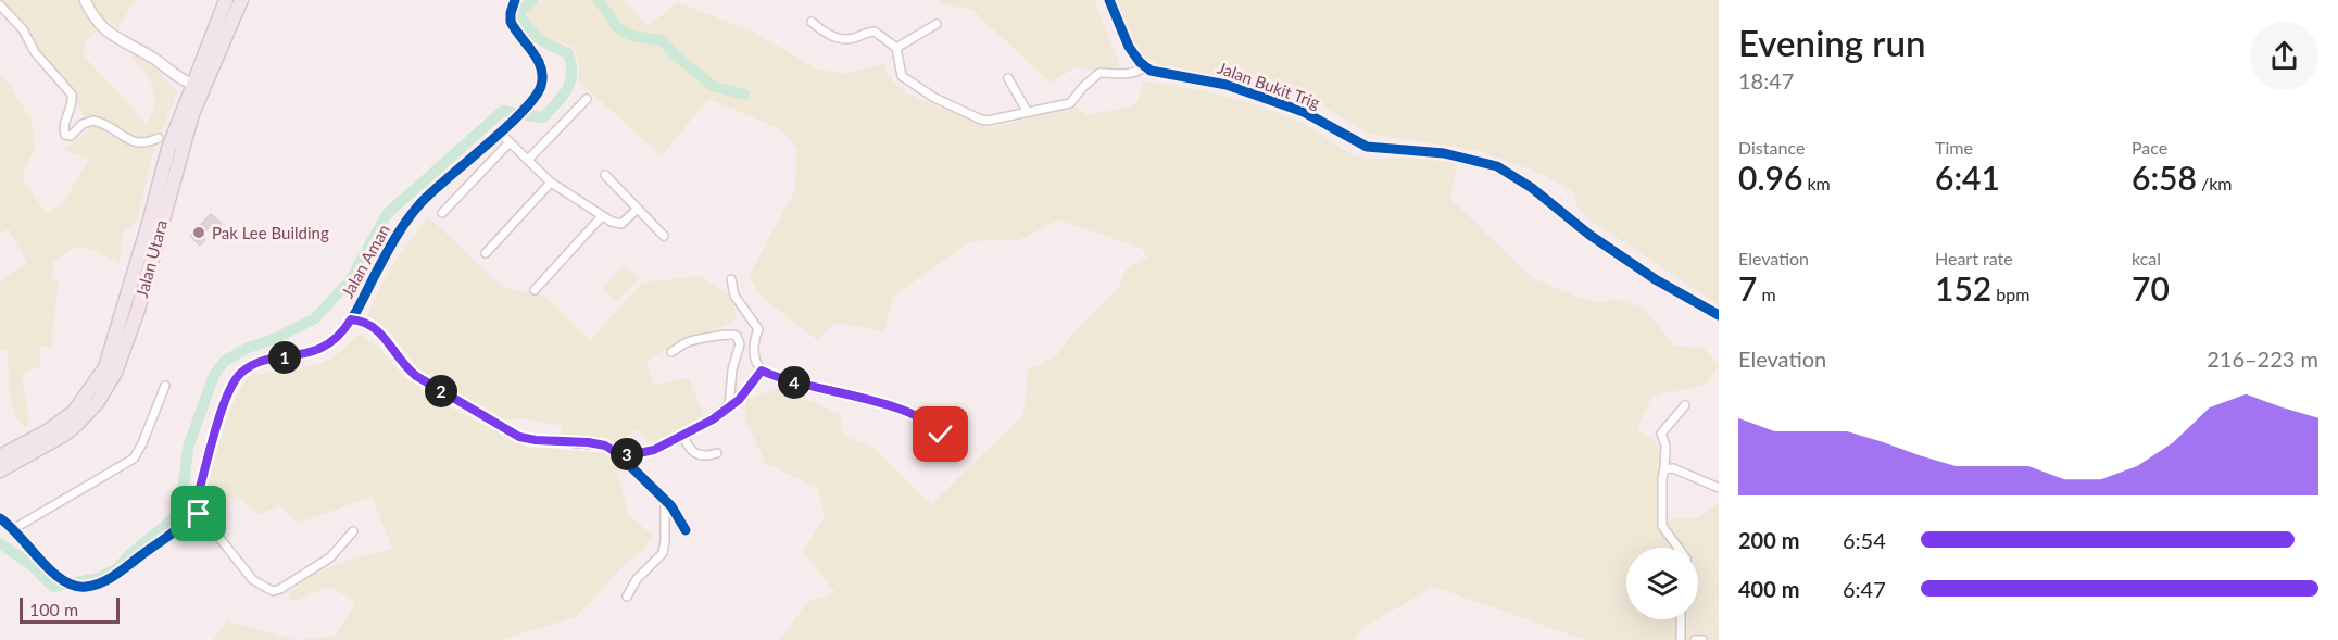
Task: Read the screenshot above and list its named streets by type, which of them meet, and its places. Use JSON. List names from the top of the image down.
{
  "streets": {
    "highway": ["Jalan Utara"],
    "street": ["Jalan Bukit Trig", "Jalan Aman"]
  },
  "places": ["Pak Lee Building"],
  "scale_bar": "100 m",
  "page": {
    "heading": ["Evening run", "18:47"],
    "stats": [
      ["Distance", "0.96 km"],
      ["Time", "6:41"],
      ["Pace", "6:58 /km"],
      ["Elevation", "7 m"],
      ["Heart rate", "152 bpm"],
      ["kcal", "70"]
    ],
    "chart": ["Elevation", "216–223 m"],
    "pins": [
      "1",
      "4",
      "2",
      "3"
    ],
    "list": [
      {
        "name": "200 m",
        "note": "6:54"
      },
      {
        "name": "400 m",
        "note": "6:47"
      }
    ],
    "scale": "100 m"
  }
}
